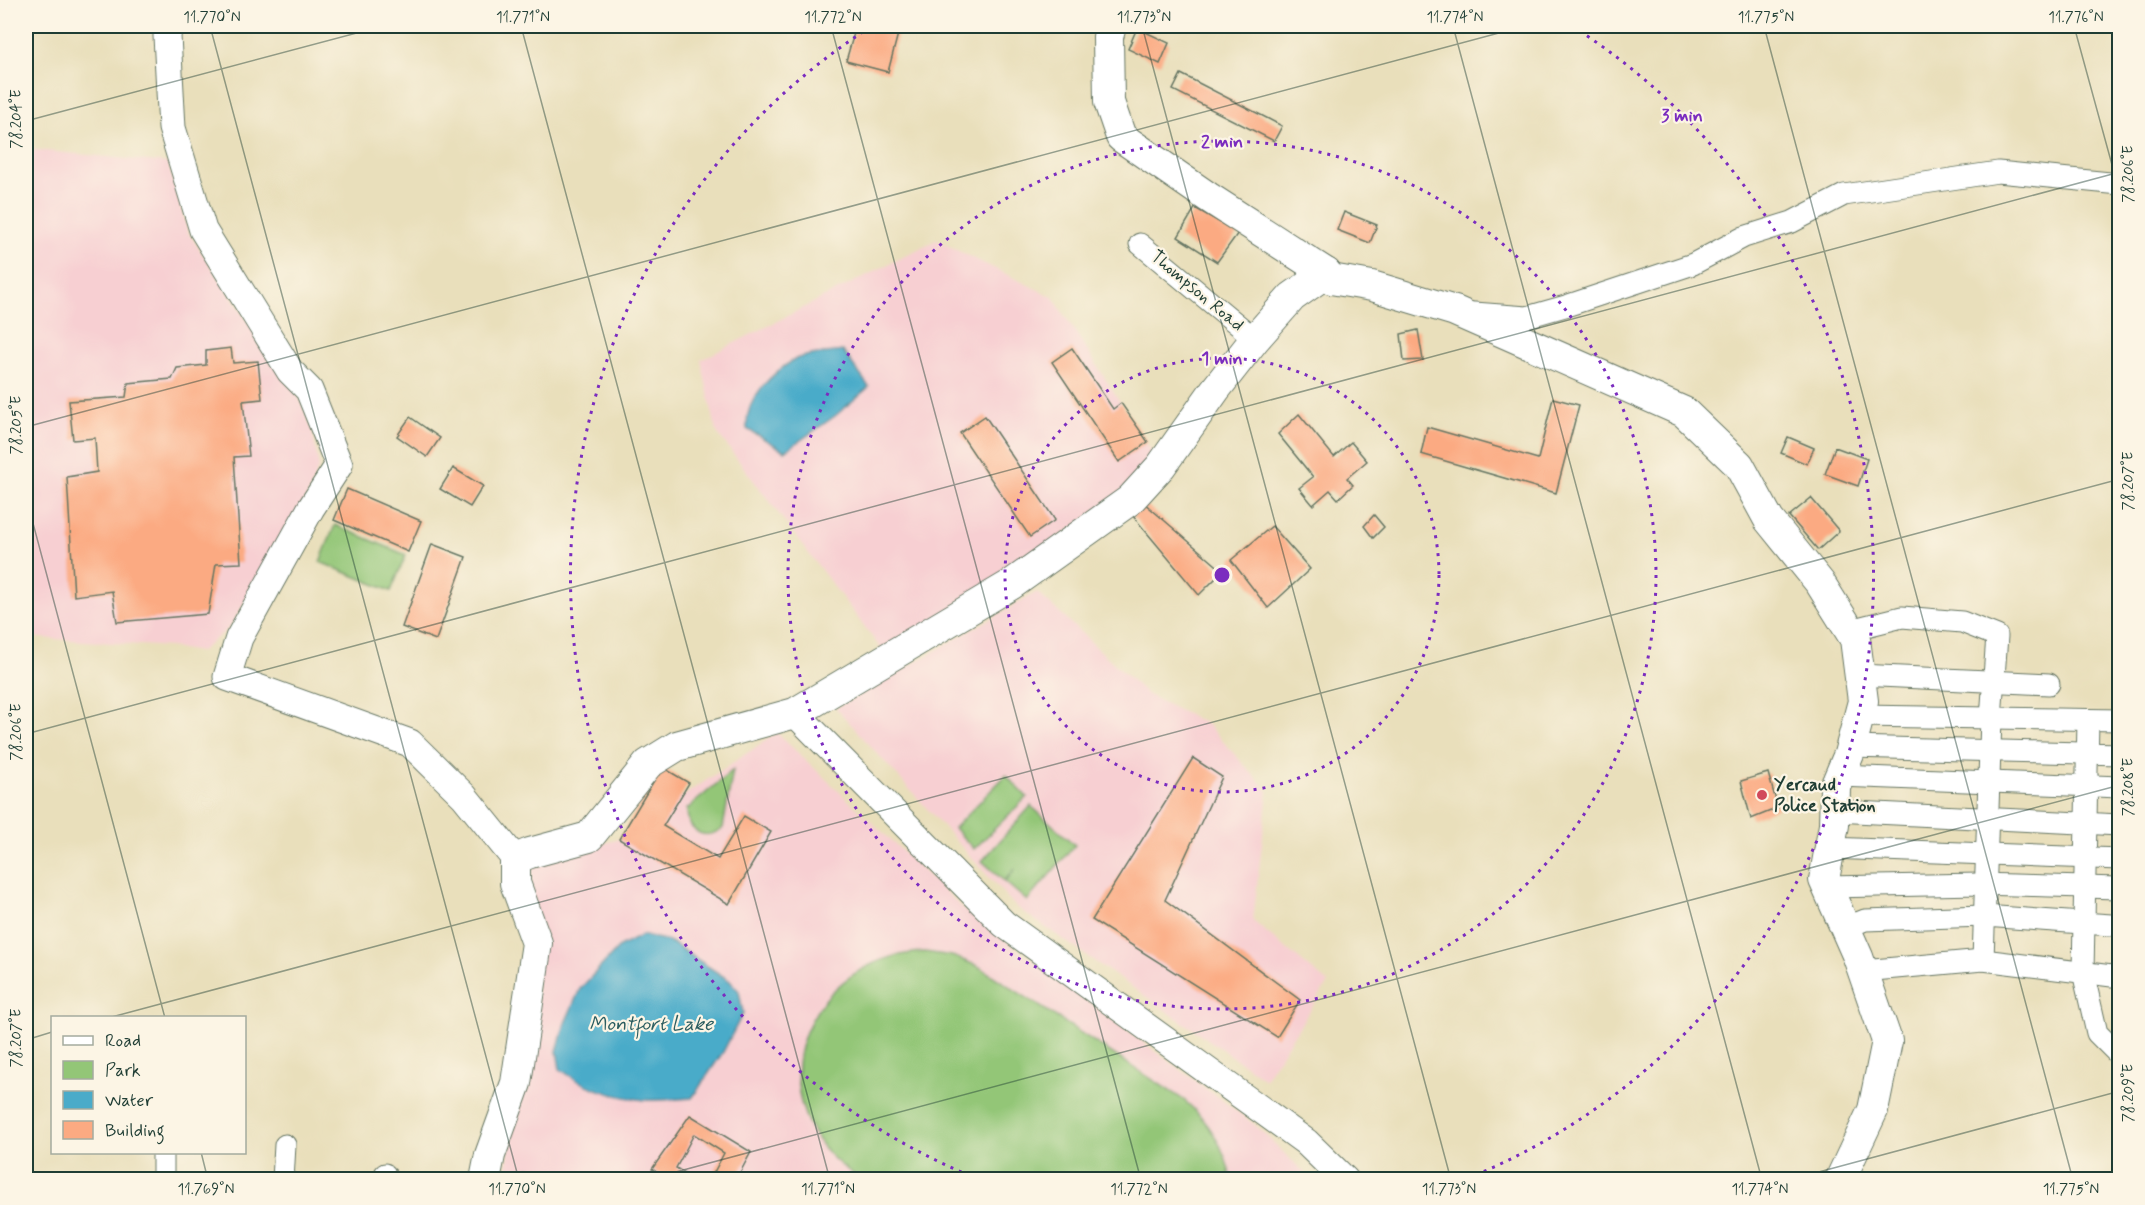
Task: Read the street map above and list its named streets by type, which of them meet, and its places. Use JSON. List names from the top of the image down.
{
  "streets": {
    "street": ["Thompson Road"]
  },
  "water": ["Montfort Lake"],
  "places": ["Yercaud Police Station"],
  "legend": [
    "Road",
    "Park",
    "Water",
    "Building"
  ],
  "coordinates": [
    "11.770°N",
    "11.771°N",
    "11.772°N",
    "11.773°N",
    "11.774°N",
    "11.775°N",
    "11.776°N",
    "78.204°E",
    "78.206°E",
    "78.205°E",
    "78.207°E",
    "78.208°E",
    "78.209°E",
    "11.769°N"
  ],
  "rings": ["3 min", "2 min", "1 min"]
}
